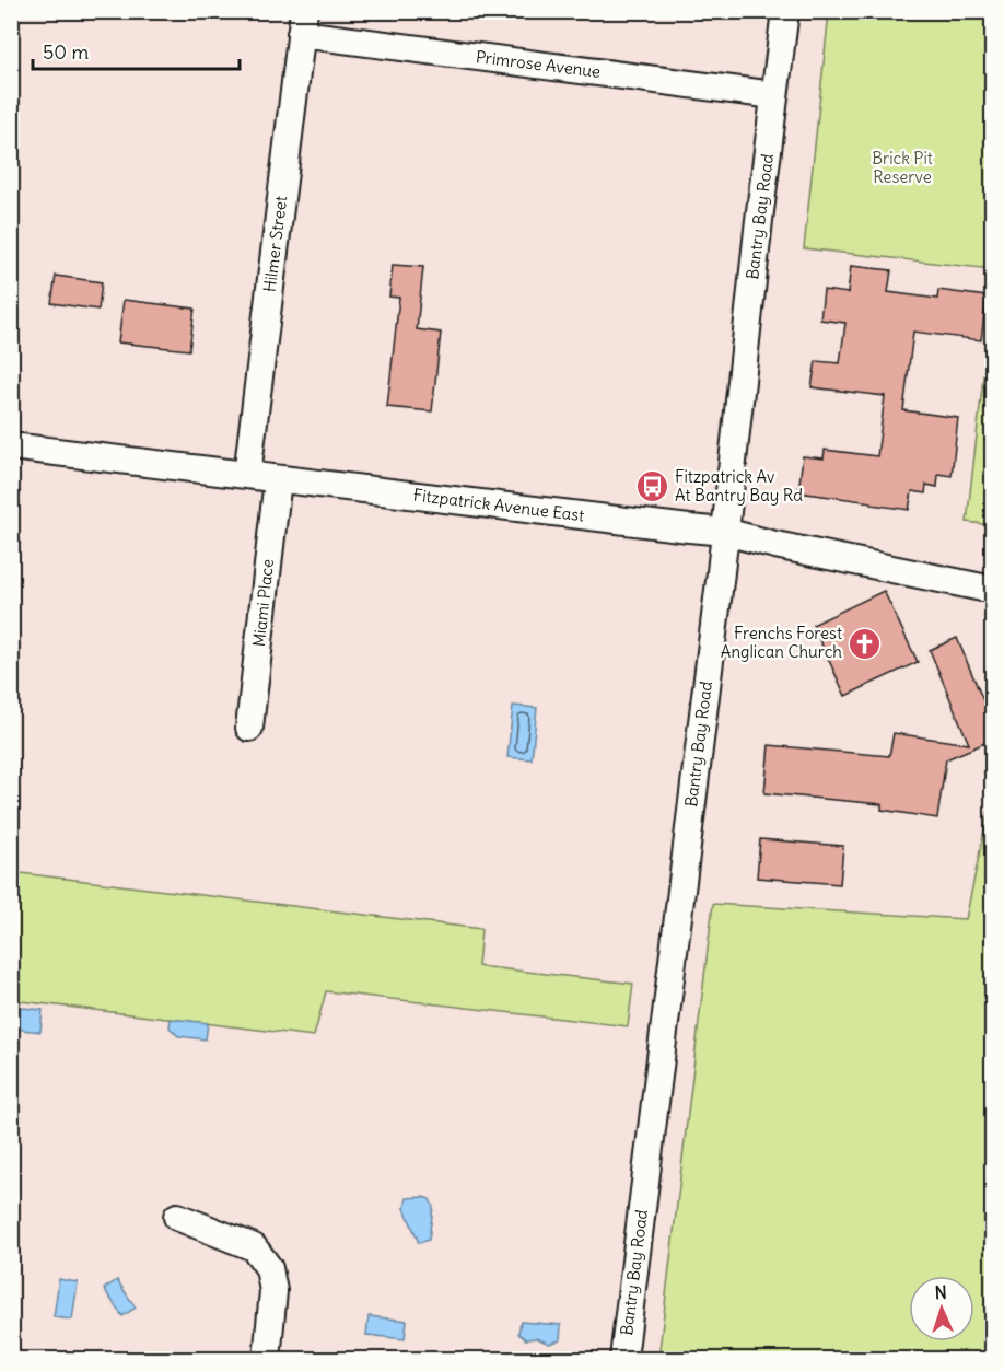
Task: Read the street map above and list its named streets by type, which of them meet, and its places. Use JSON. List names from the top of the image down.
{
  "streets": {
    "street": [
      "Primrose Avenue",
      "Bantry Bay Road",
      "Hilmer Street",
      "Fitzpatrick Avenue East",
      "Miami Place"
    ]
  },
  "crossings": [
    ["Primrose Avenue", "Bantry Bay Road"],
    ["Primrose Avenue", "Hilmer Street"],
    ["Bantry Bay Road", "Fitzpatrick Avenue East"],
    ["Hilmer Street", "Fitzpatrick Avenue East"],
    ["Fitzpatrick Avenue East", "Miami Place"]
  ],
  "parks": ["Brick Pit Reserve"],
  "places": {
    "bus stop": ["Fitzpatrick Av At Bantry Bay Rd"],
    "church": ["Frenchs Forest Anglican Church"]
  },
  "scale_bar": "50 m",
  "north": "top"
}
